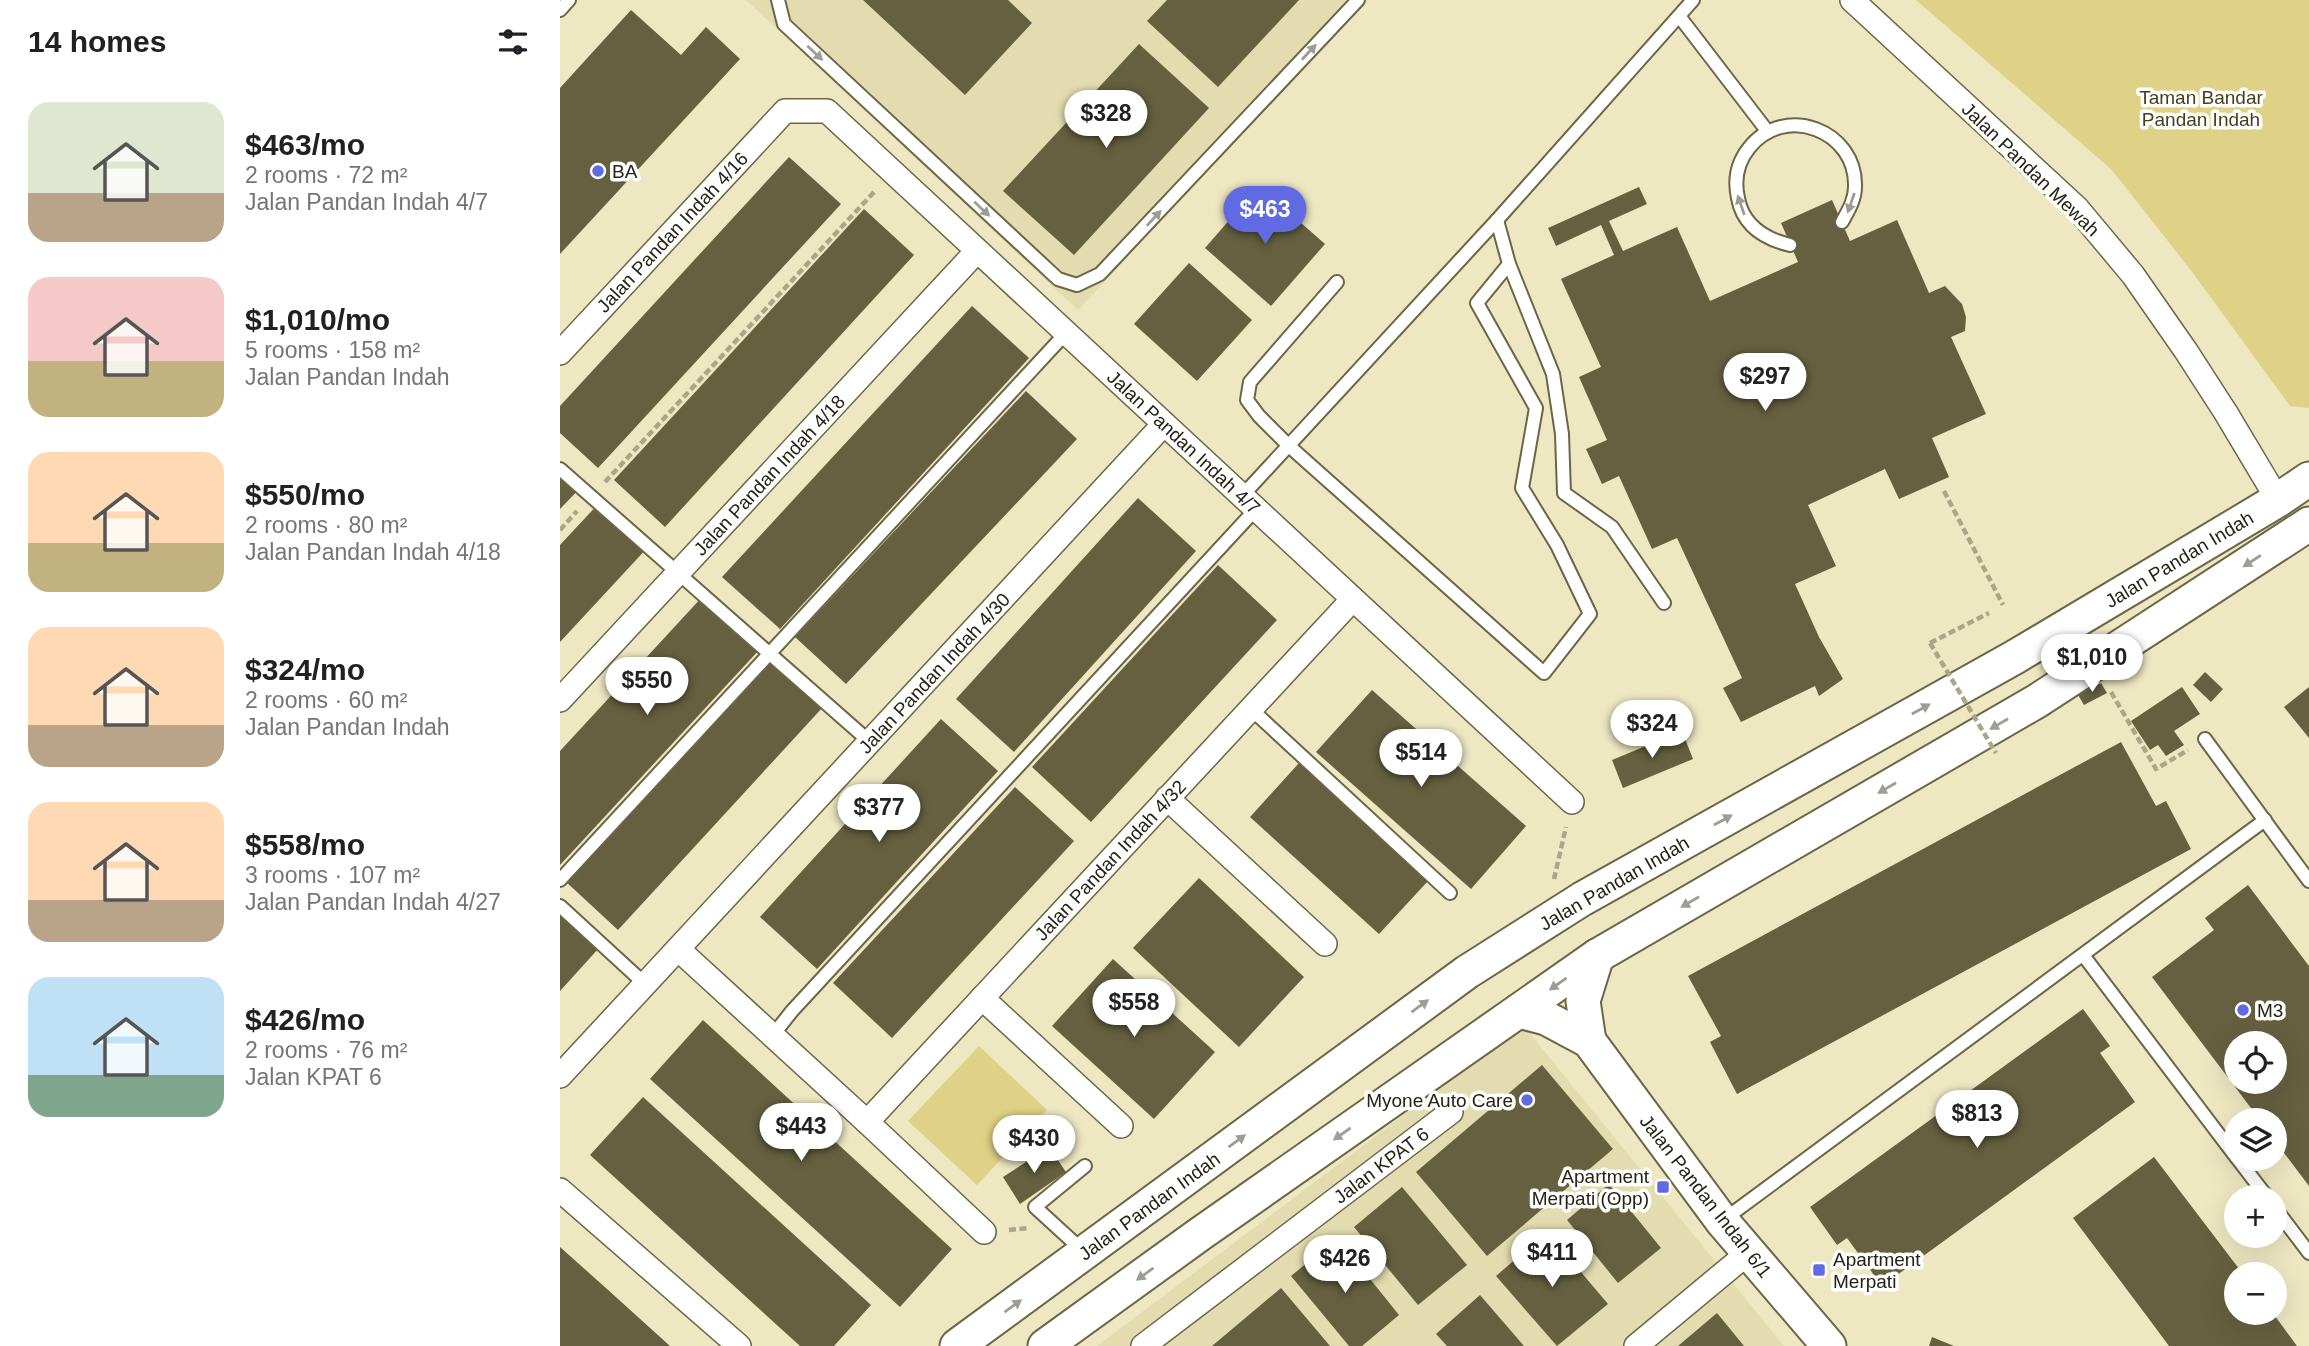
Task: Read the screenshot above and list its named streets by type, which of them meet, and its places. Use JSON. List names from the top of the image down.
{
  "streets": {
    "main road": ["Jalan Pandan Indah", "Jalan Pandan Indah 6/1"],
    "street": [
      "Jalan Pandan Mewah",
      "Jalan Pandan Indah 4/16",
      "Jalan Pandan Indah 4/7",
      "Jalan Pandan Indah 4/18",
      "Jalan Pandan Indah 4/30",
      "Jalan Pandan Indah 4/32",
      "Jalan KPAT 6"
    ]
  },
  "crossings": [
    ["Jalan Pandan Mewah", "Jalan Pandan Indah"],
    ["Jalan Pandan Indah 4/16", "Jalan Pandan Indah 4/7"],
    ["Jalan Pandan Indah 4/7", "Jalan Pandan Indah 4/18"],
    ["Jalan Pandan Indah 4/7", "Jalan Pandan Indah 4/30"],
    ["Jalan Pandan Indah 4/7", "Jalan Pandan Indah 4/32"],
    ["Jalan Pandan Indah", "Jalan Pandan Indah 6/1"]
  ],
  "parks": ["Taman Bandar Pandan Indah"],
  "places": {
    "other": ["BA", "M3", "Myone Auto Care"],
    "transit": ["Apartment Merpati (Opp)", "Apartment Merpati"]
  },
  "page": {
    "heading": "14 homes",
    "list": [
      {
        "name": "$463/mo",
        "note": "2 rooms · 72 m² · Jalan Pandan Indah 4/7"
      },
      {
        "name": "$1,010/mo",
        "note": "5 rooms · 158 m² · Jalan Pandan Indah"
      },
      {
        "name": "$550/mo",
        "note": "2 rooms · 80 m² · Jalan Pandan Indah 4/18"
      },
      {
        "name": "$324/mo",
        "note": "2 rooms · 60 m² · Jalan Pandan Indah"
      },
      {
        "name": "$558/mo",
        "note": "3 rooms · 107 m² · Jalan Pandan Indah 4/27"
      },
      {
        "name": "$426/mo",
        "note": "2 rooms · 76 m² · Jalan KPAT 6"
      }
    ],
    "price": [
      "$328",
      "$463",
      "$297",
      "$1,010",
      "$550",
      "$324",
      "$514",
      "$377",
      "$558",
      "$813",
      "$443",
      "$430",
      "$411",
      "$426"
    ],
    "map_buttons": ["+", "−"]
  }
}
